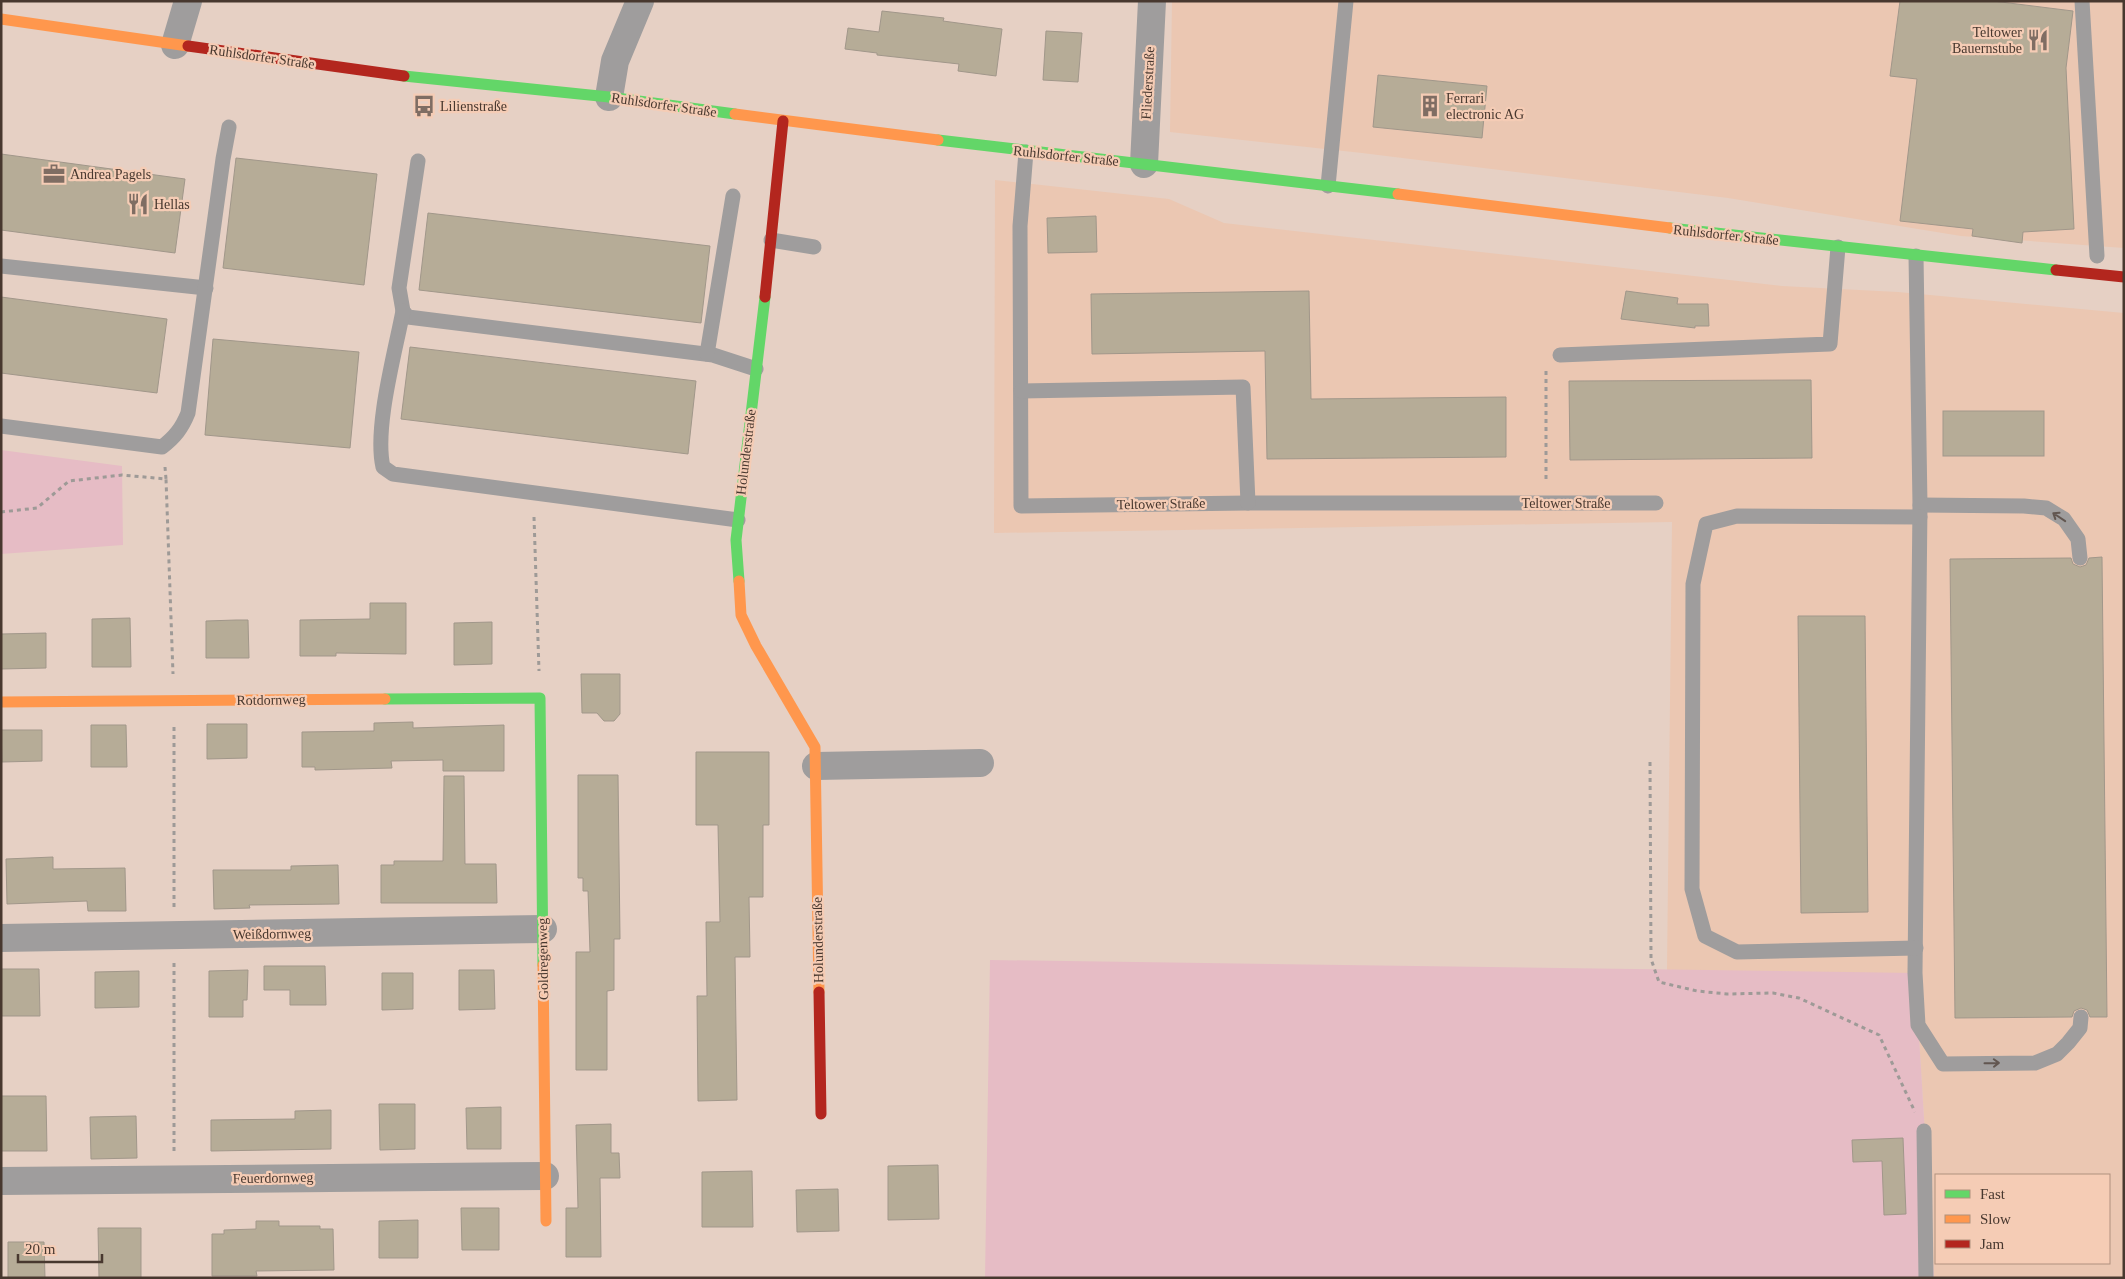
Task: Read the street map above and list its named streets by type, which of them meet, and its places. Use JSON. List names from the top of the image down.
{
  "streets": {
    "main road": [
      "Ruhlsdorfer Straße",
      "Holunderstraße",
      "Rotdornweg",
      "Goldregenweg"
    ],
    "street": ["Fliederstraße", "Weißdornweg", "Feuerdornweg"],
    "lane": ["Teltower Straße"]
  },
  "crossings": [
    ["Ruhlsdorfer Straße", "Fliederstraße"],
    ["Ruhlsdorfer Straße", "Holunderstraße"],
    ["Ruhlsdorfer Straße", "Teltower Straße"],
    ["Rotdornweg", "Goldregenweg"],
    ["Weißdornweg", "Goldregenweg"],
    ["Goldregenweg", "Feuerdornweg"]
  ],
  "places": {
    "restaurant": ["Teltower Bauernstube", "Hellas"],
    "bus stop": ["Lilienstraße"],
    "building": ["Ferrari electronic AG"],
    "office": ["Andrea Pagels"]
  },
  "legend": ["Fast", "Slow", "Jam"],
  "scale_bar": "20 m"
}
